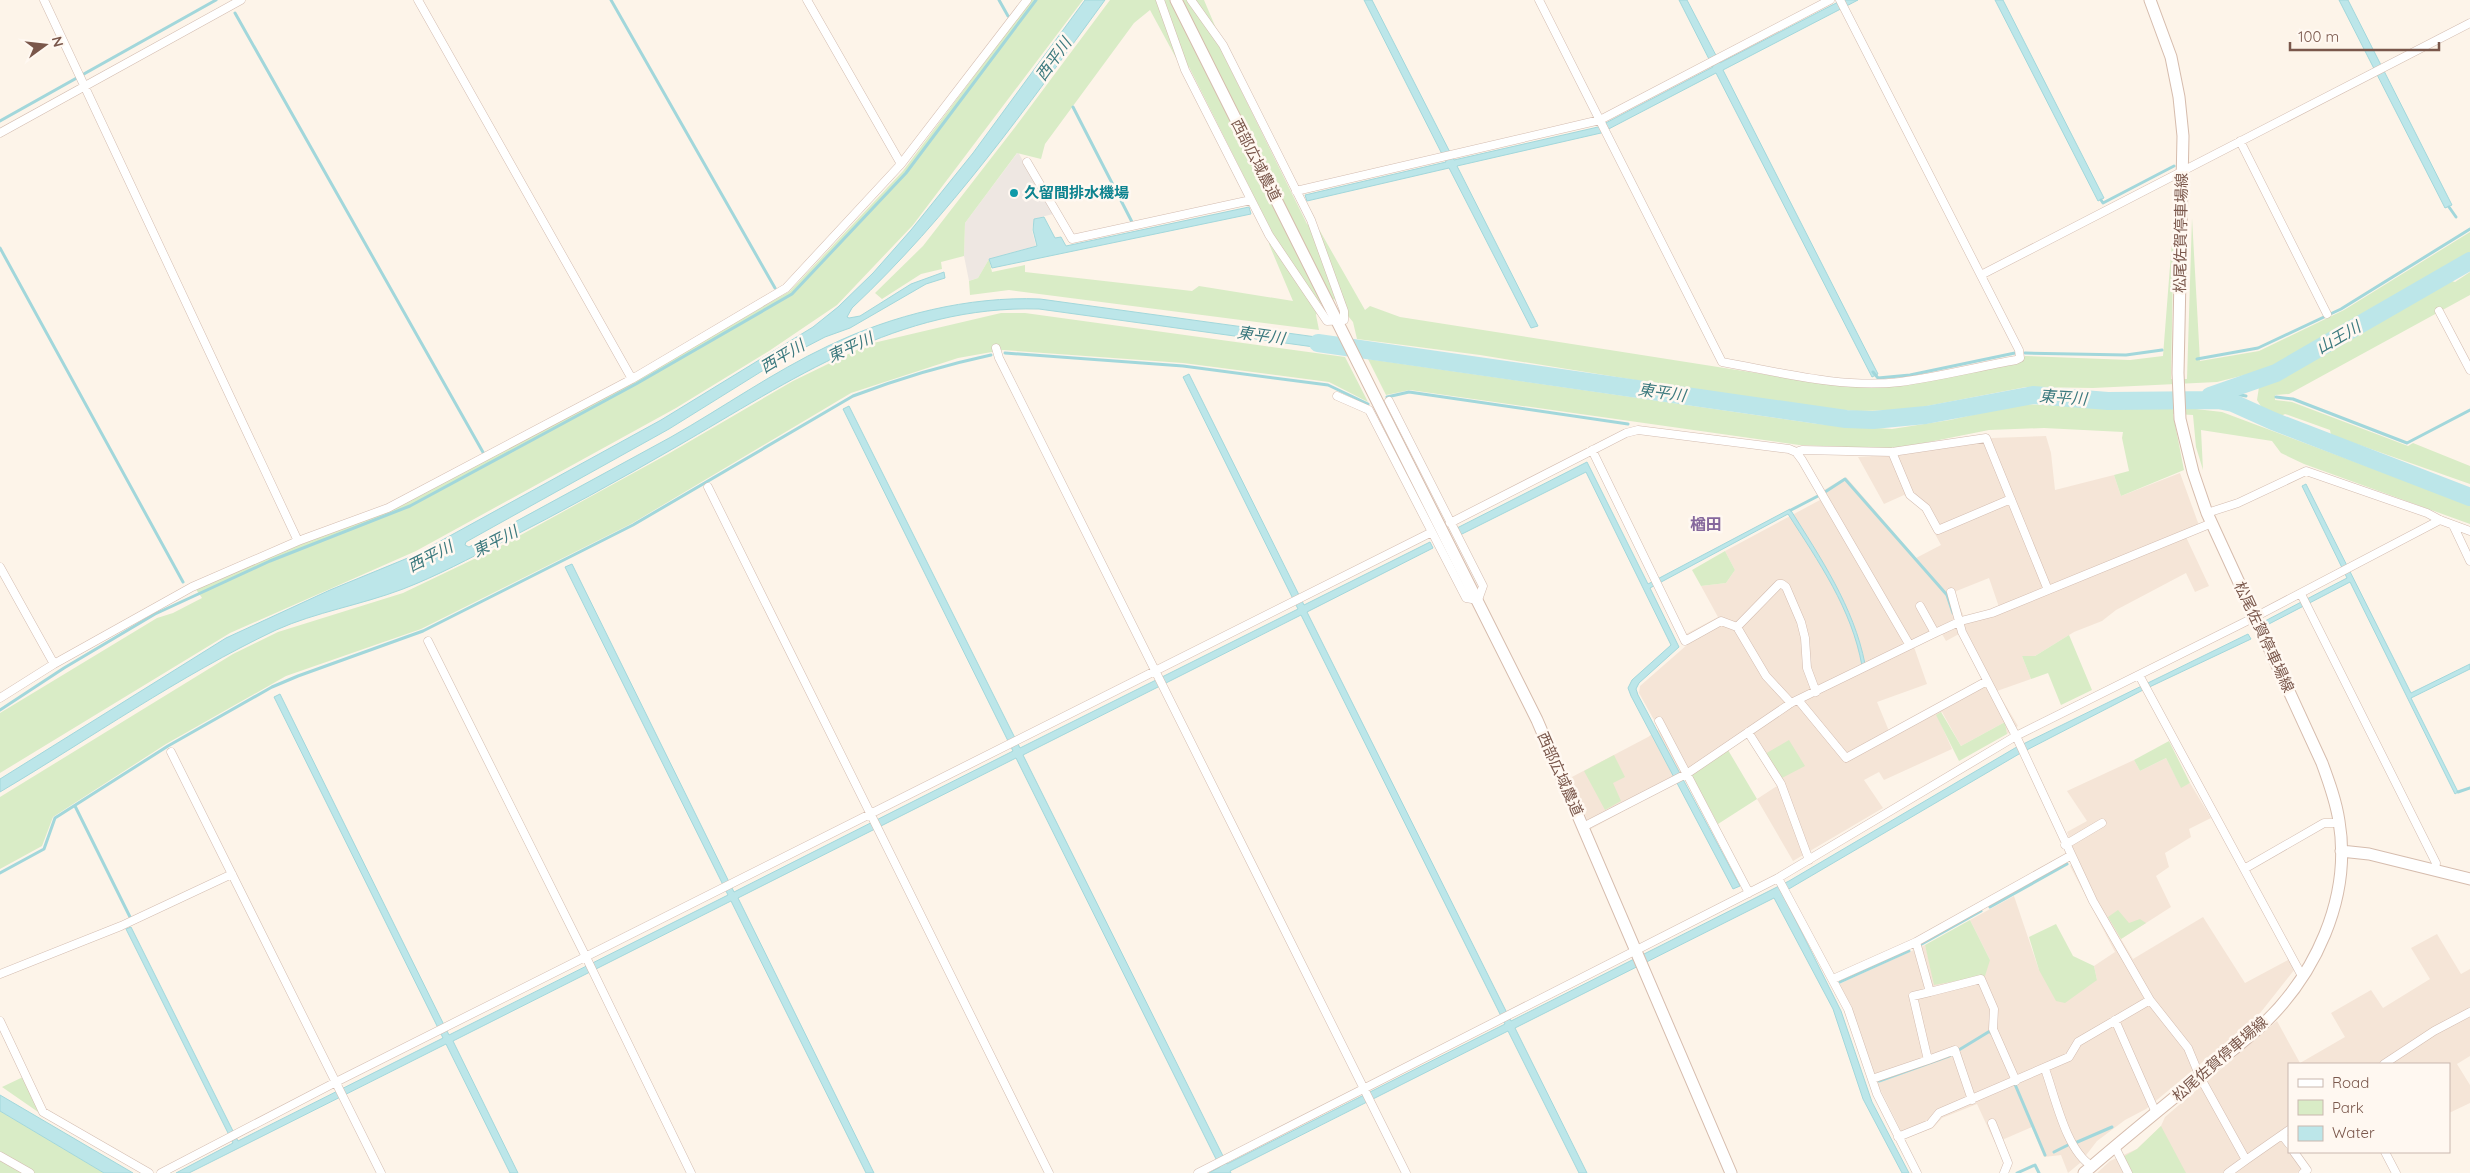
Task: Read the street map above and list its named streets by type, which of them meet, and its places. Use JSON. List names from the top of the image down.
{
  "streets": {
    "street": ["西部広域農道", "松尾佐賀停車場線"]
  },
  "districts": ["楢田"],
  "water": ["西平川", "東平川", "山王川"],
  "places": ["久留間排水機場"],
  "legend": ["Road", "Park", "Water"],
  "scale_bar": "100 m",
  "north": "right"
}
